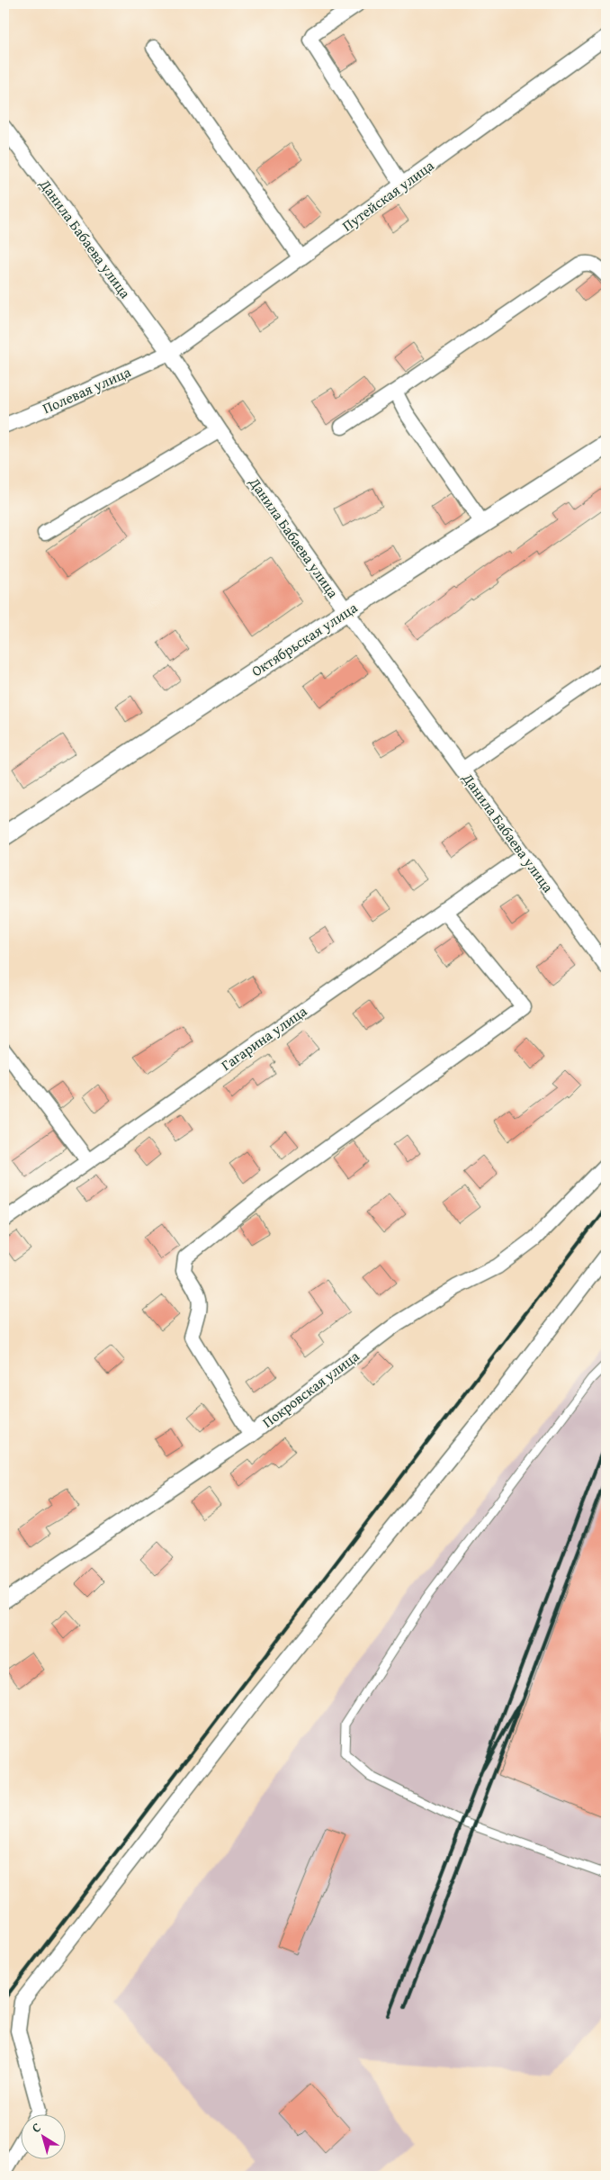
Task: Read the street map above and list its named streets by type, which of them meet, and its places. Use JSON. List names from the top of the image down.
{
  "streets": {
    "street": [
      "Путейская улица",
      "Данила Бабаева улица",
      "Полевая улица",
      "Октябрьская улица",
      "Гагарина улица",
      "Покровская улица"
    ]
  },
  "crossings": [
    ["Путейская улица", "Данила Бабаева улица"],
    ["Путейская улица", "Полевая улица"],
    ["Данила Бабаева улица", "Полевая улица"],
    ["Данила Бабаева улица", "Октябрьская улица"],
    ["Данила Бабаева улица", "Гагарина улица"]
  ],
  "north": "top left"
}
